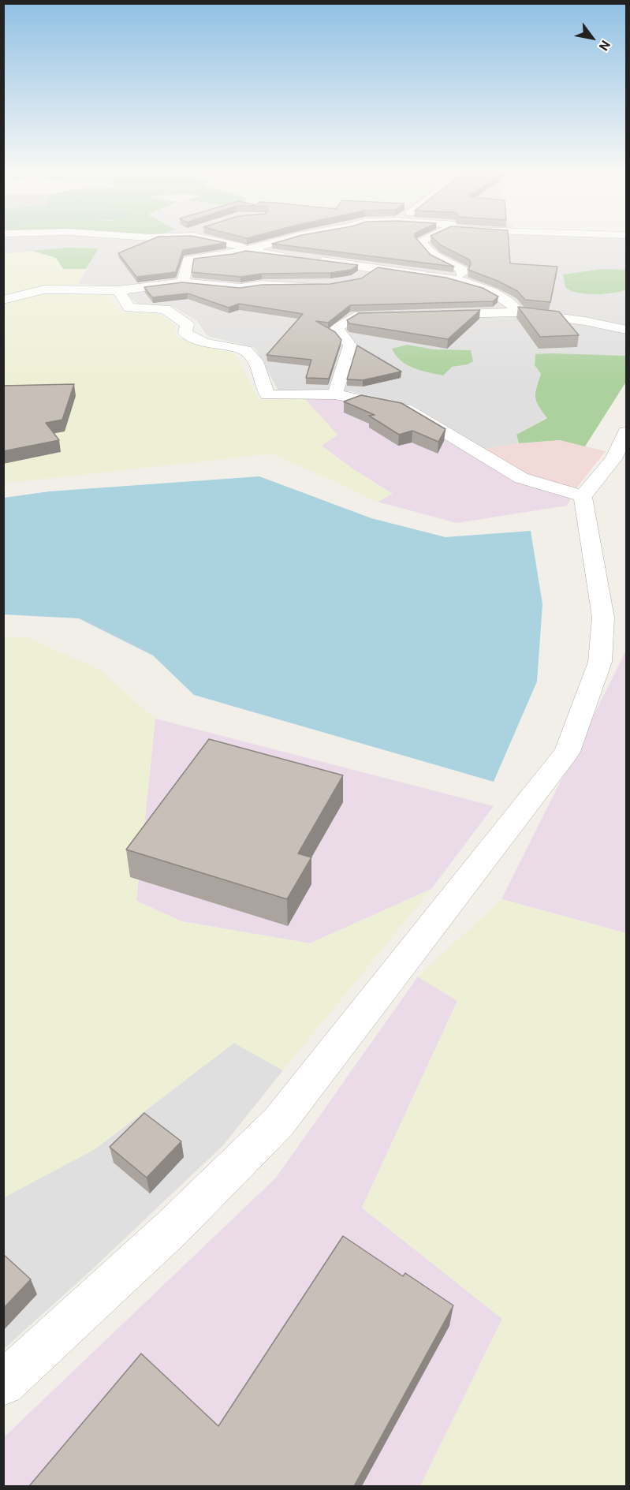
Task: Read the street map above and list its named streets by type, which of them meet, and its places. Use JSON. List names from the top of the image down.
{
  "north": "bottom right"
}
